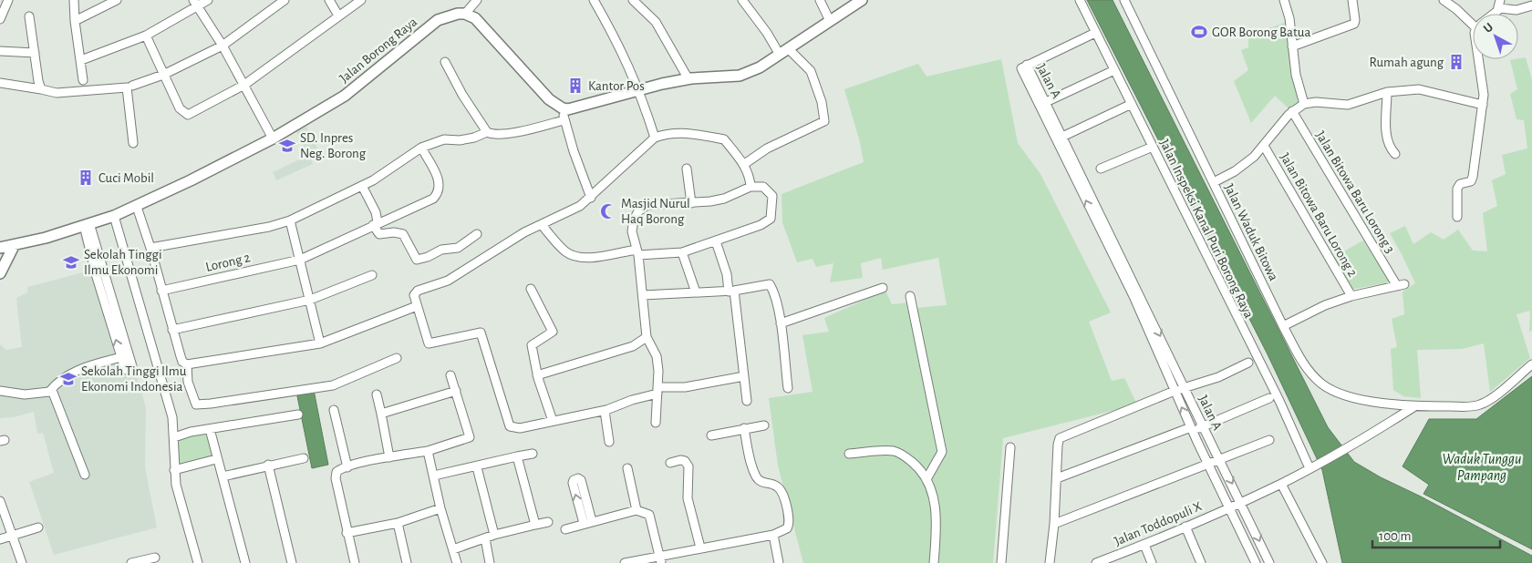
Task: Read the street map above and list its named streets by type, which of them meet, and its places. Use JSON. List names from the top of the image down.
{
  "streets": {
    "main road": ["Jalan Borong Raya"],
    "street": [
      "Jalan A",
      "Jalan Bitowa Baru Lorong 3",
      "Jalan Bitowa Baru Lorong 2",
      "Jalan Inspeksi Kanal Puri Borong Raya",
      "Jalan Waduk Bitowa",
      "Lorong 2",
      "Jalan Toddopuli X"
    ]
  },
  "crossings": [
    ["Jalan A", "Jalan Toddopuli X"],
    ["Jalan Bitowa Baru Lorong 3", "Jalan Bitowa Baru Lorong 2"],
    ["Jalan Inspeksi Kanal Puri Borong Raya", "Jalan Toddopuli X"],
    ["Jalan Waduk Bitowa", "Jalan Toddopuli X"]
  ],
  "water": ["Waduk Tunggu Pampang"],
  "places": {
    "sports": ["GOR Borong Batua"],
    "building": ["Rumah agung", "Kantor Pos", "Cuci Mobil"],
    "school or university": ["SD. Inpres Neg. Borong", "Sekolah Tinggi Ilmu Ekonomi", "Sekolah Tinggi Ilmu Ekonomi Indonesia"],
    "mosque": ["Masjid Nurul Haq Borong"]
  },
  "scale_bar": "100 m",
  "north": "top left"
}
